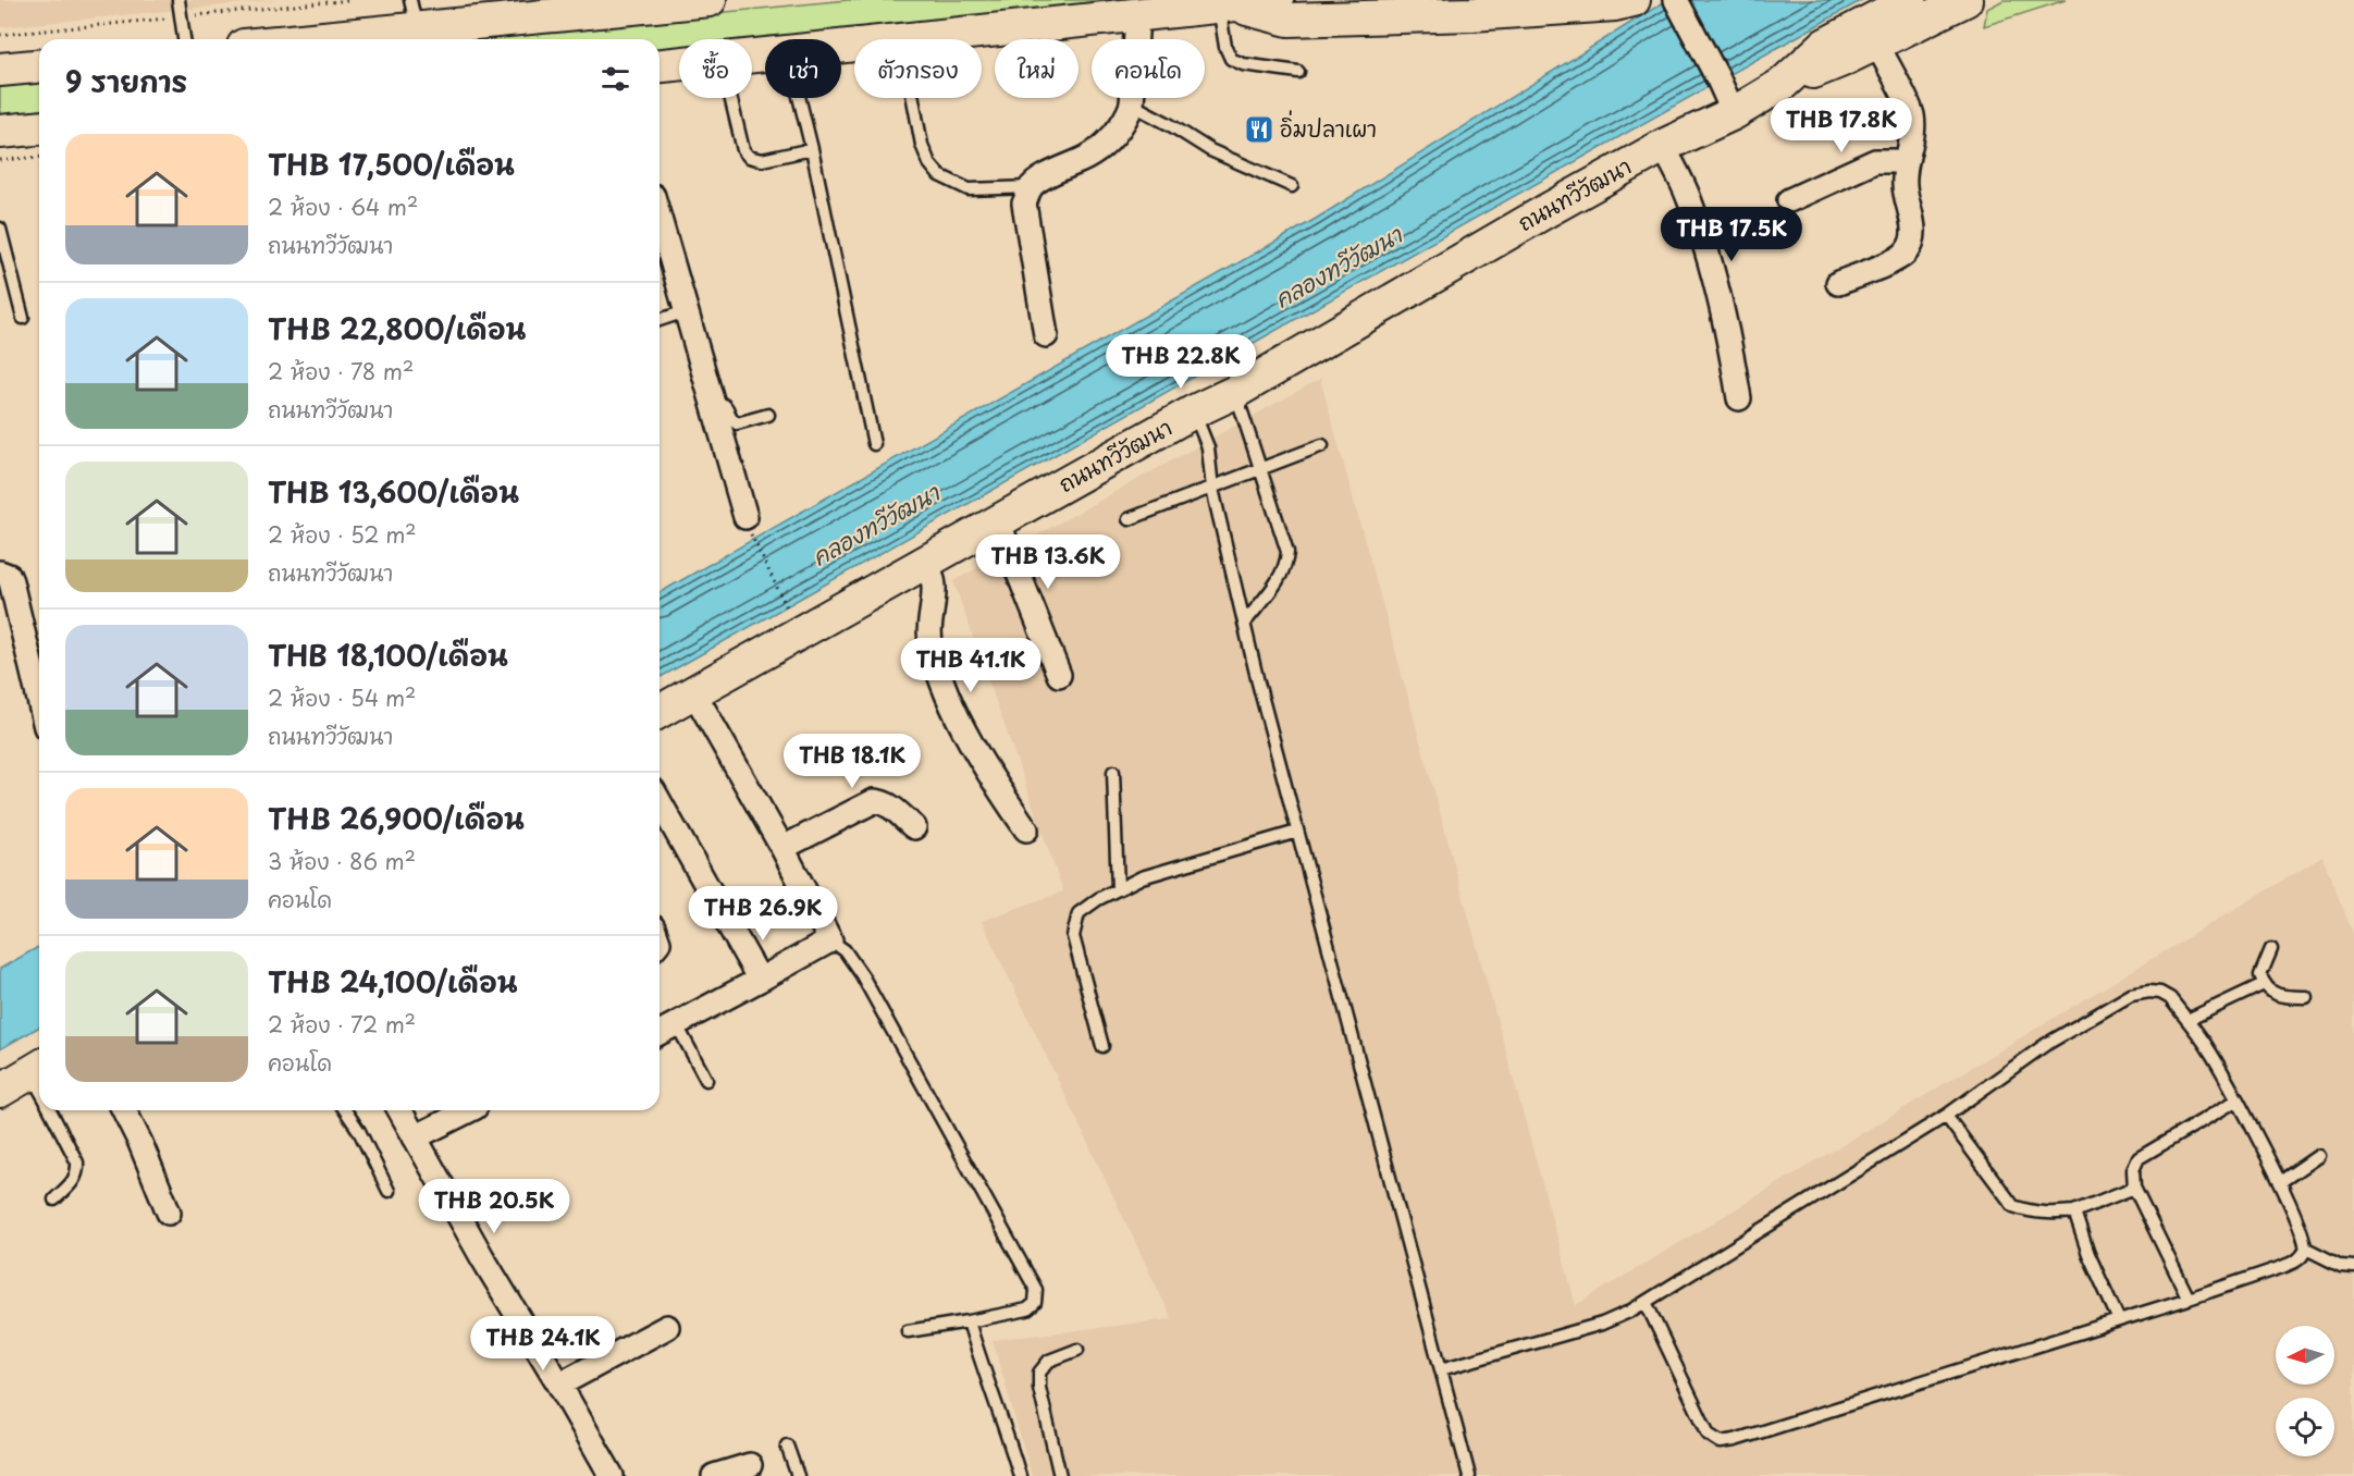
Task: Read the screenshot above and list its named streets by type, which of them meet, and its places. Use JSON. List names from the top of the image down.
{
  "streets": {
    "main road": ["ถนนทวีวัฒนา"]
  },
  "water": ["คลองทวีวัฒนา"],
  "places": {
    "restaurant": ["อิ่มปลาเผา"]
  },
  "north": "left",
  "page": {
    "chip": [
      "ซื้อ",
      "เช่า",
      "ตัวกรอง",
      "ใหม่",
      "คอนโด"
    ],
    "heading": "9 รายการ",
    "price": [
      "THB 17.8K",
      "THB 17.5K",
      "THB 22.8K",
      "THB 13.6K",
      "THB 41.1K",
      "THB 18.1K",
      "THB 26.9K",
      "THB 20.5K",
      "THB 24.1K"
    ],
    "list": [
      {
        "name": "THB 17,500/เดือน",
        "note": "2 ห้อง · 64 m² · ถนนทวีวัฒนา"
      },
      {
        "name": "THB 22,800/เดือน",
        "note": "2 ห้อง · 78 m² · ถนนทวีวัฒนา"
      },
      {
        "name": "THB 13,600/เดือน",
        "note": "2 ห้อง · 52 m² · ถนนทวีวัฒนา"
      },
      {
        "name": "THB 18,100/เดือน",
        "note": "2 ห้อง · 54 m² · ถนนทวีวัฒนา"
      },
      {
        "name": "THB 26,900/เดือน",
        "note": "3 ห้อง · 86 m² · คอนโด"
      },
      {
        "name": "THB 24,100/เดือน",
        "note": "2 ห้อง · 72 m² · คอนโด"
      }
    ]
  }
}
